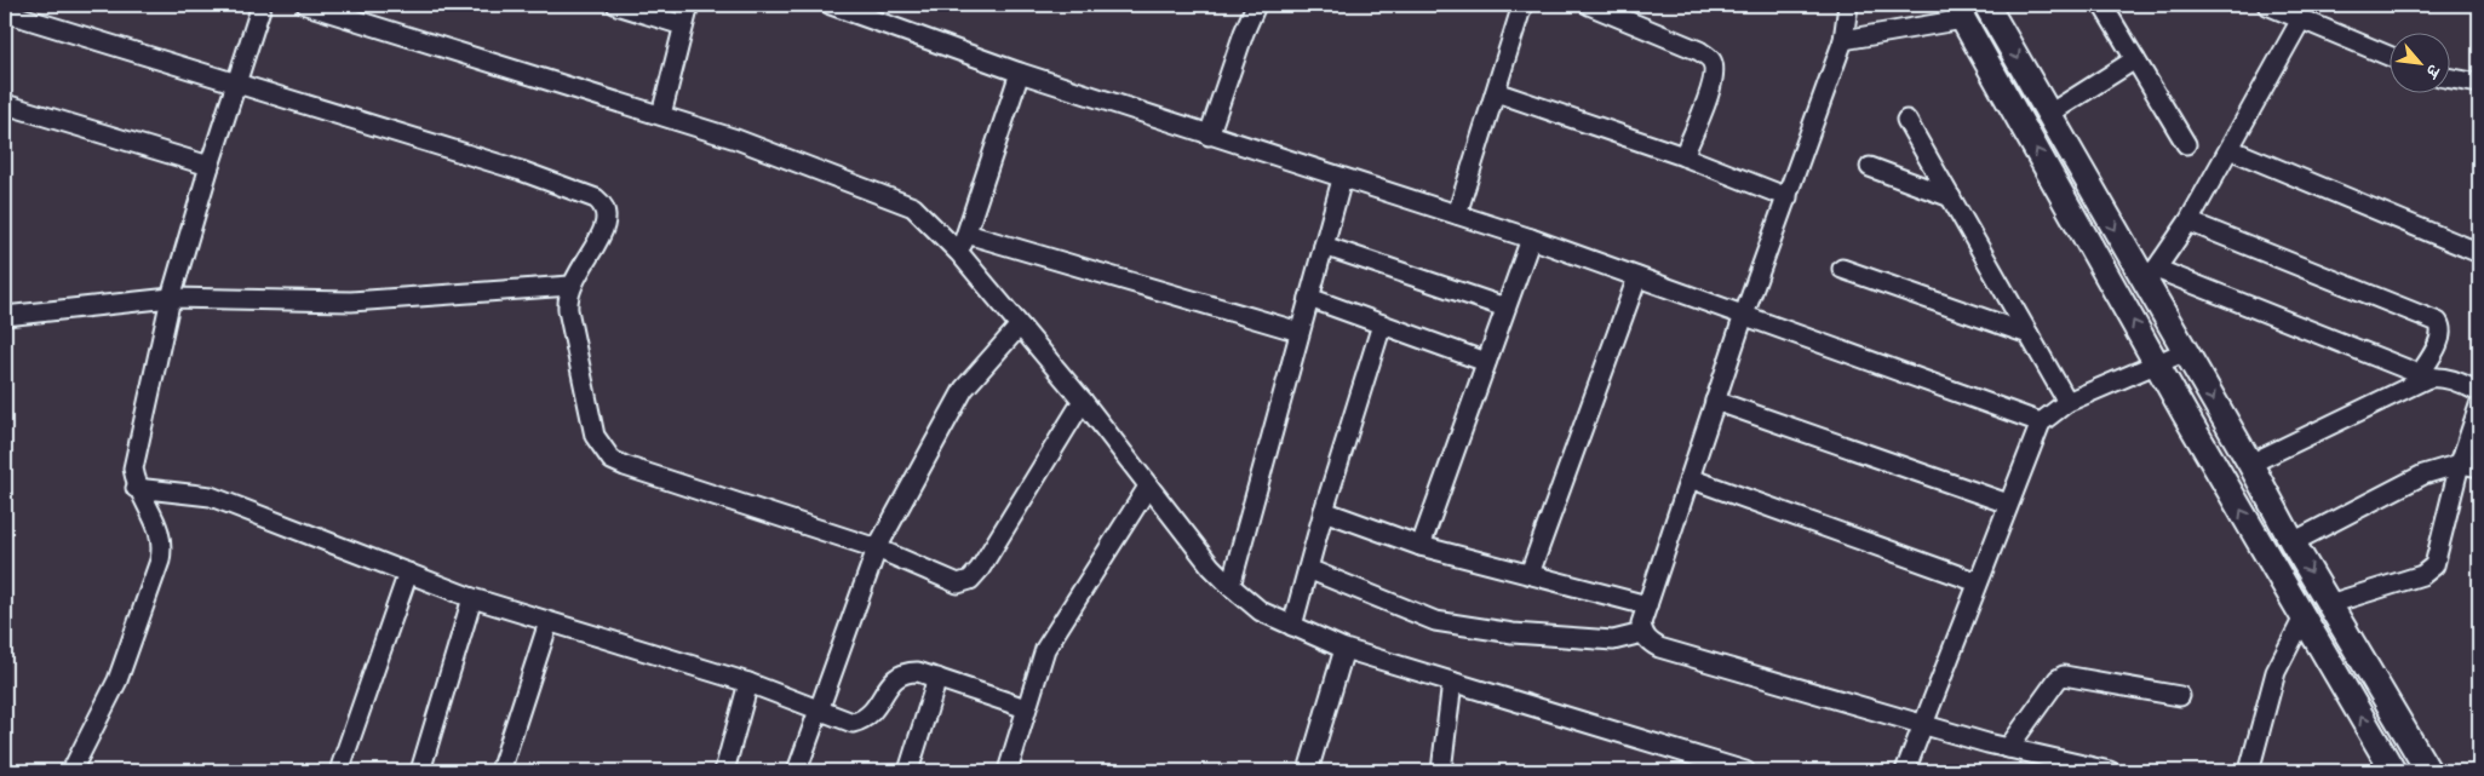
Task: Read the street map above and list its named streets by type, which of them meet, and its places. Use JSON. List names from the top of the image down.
{
  "north": "bottom right"
}
